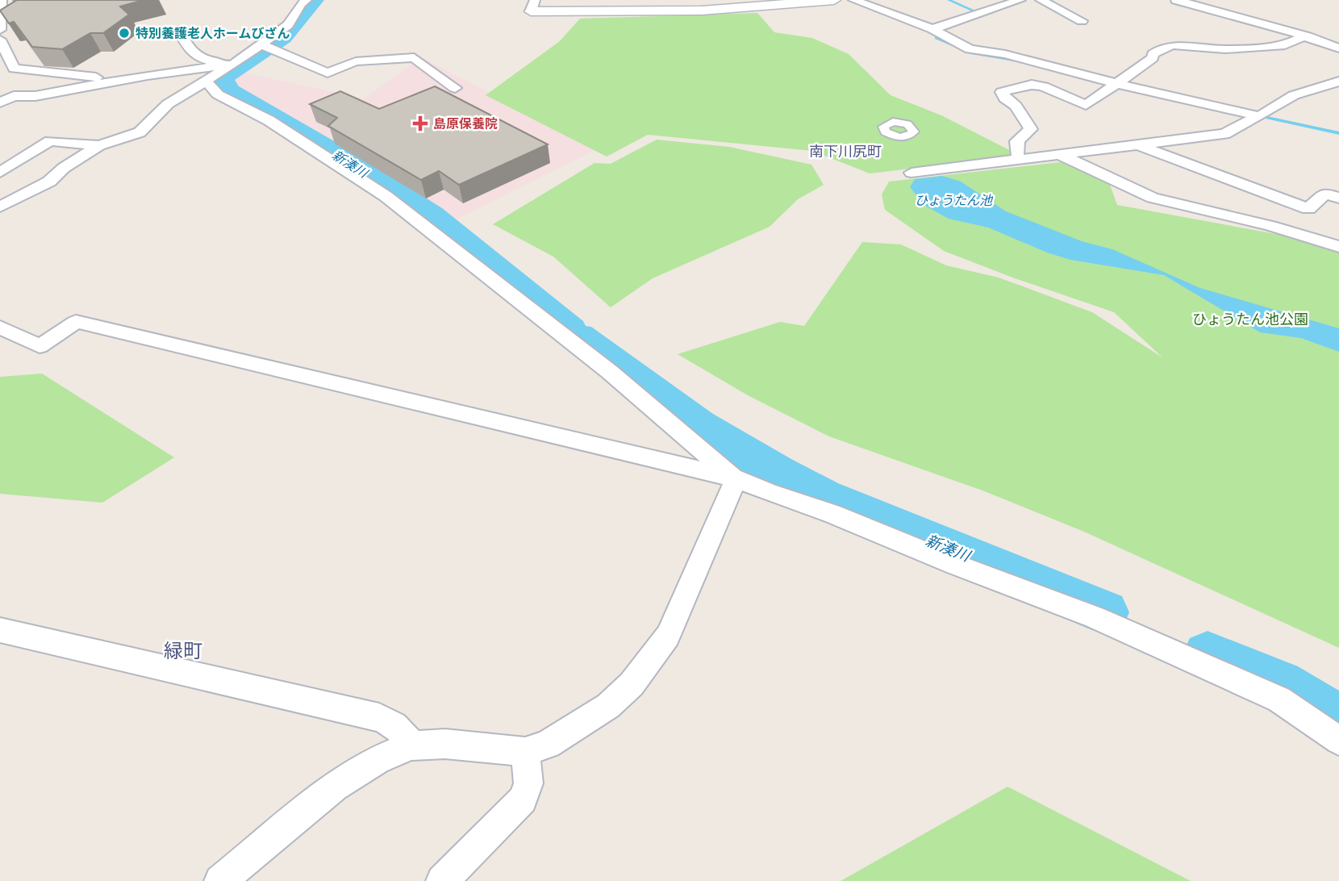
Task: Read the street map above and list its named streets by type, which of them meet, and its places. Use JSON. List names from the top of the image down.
{
  "districts": ["南下川尻町", "緑町"],
  "water": ["新湊川", "ひょうたん池"],
  "parks": ["ひょうたん池公園"],
  "places": {
    "other": ["特別養護老人ホームびざん"],
    "health": ["島原保養院"]
  }
}
